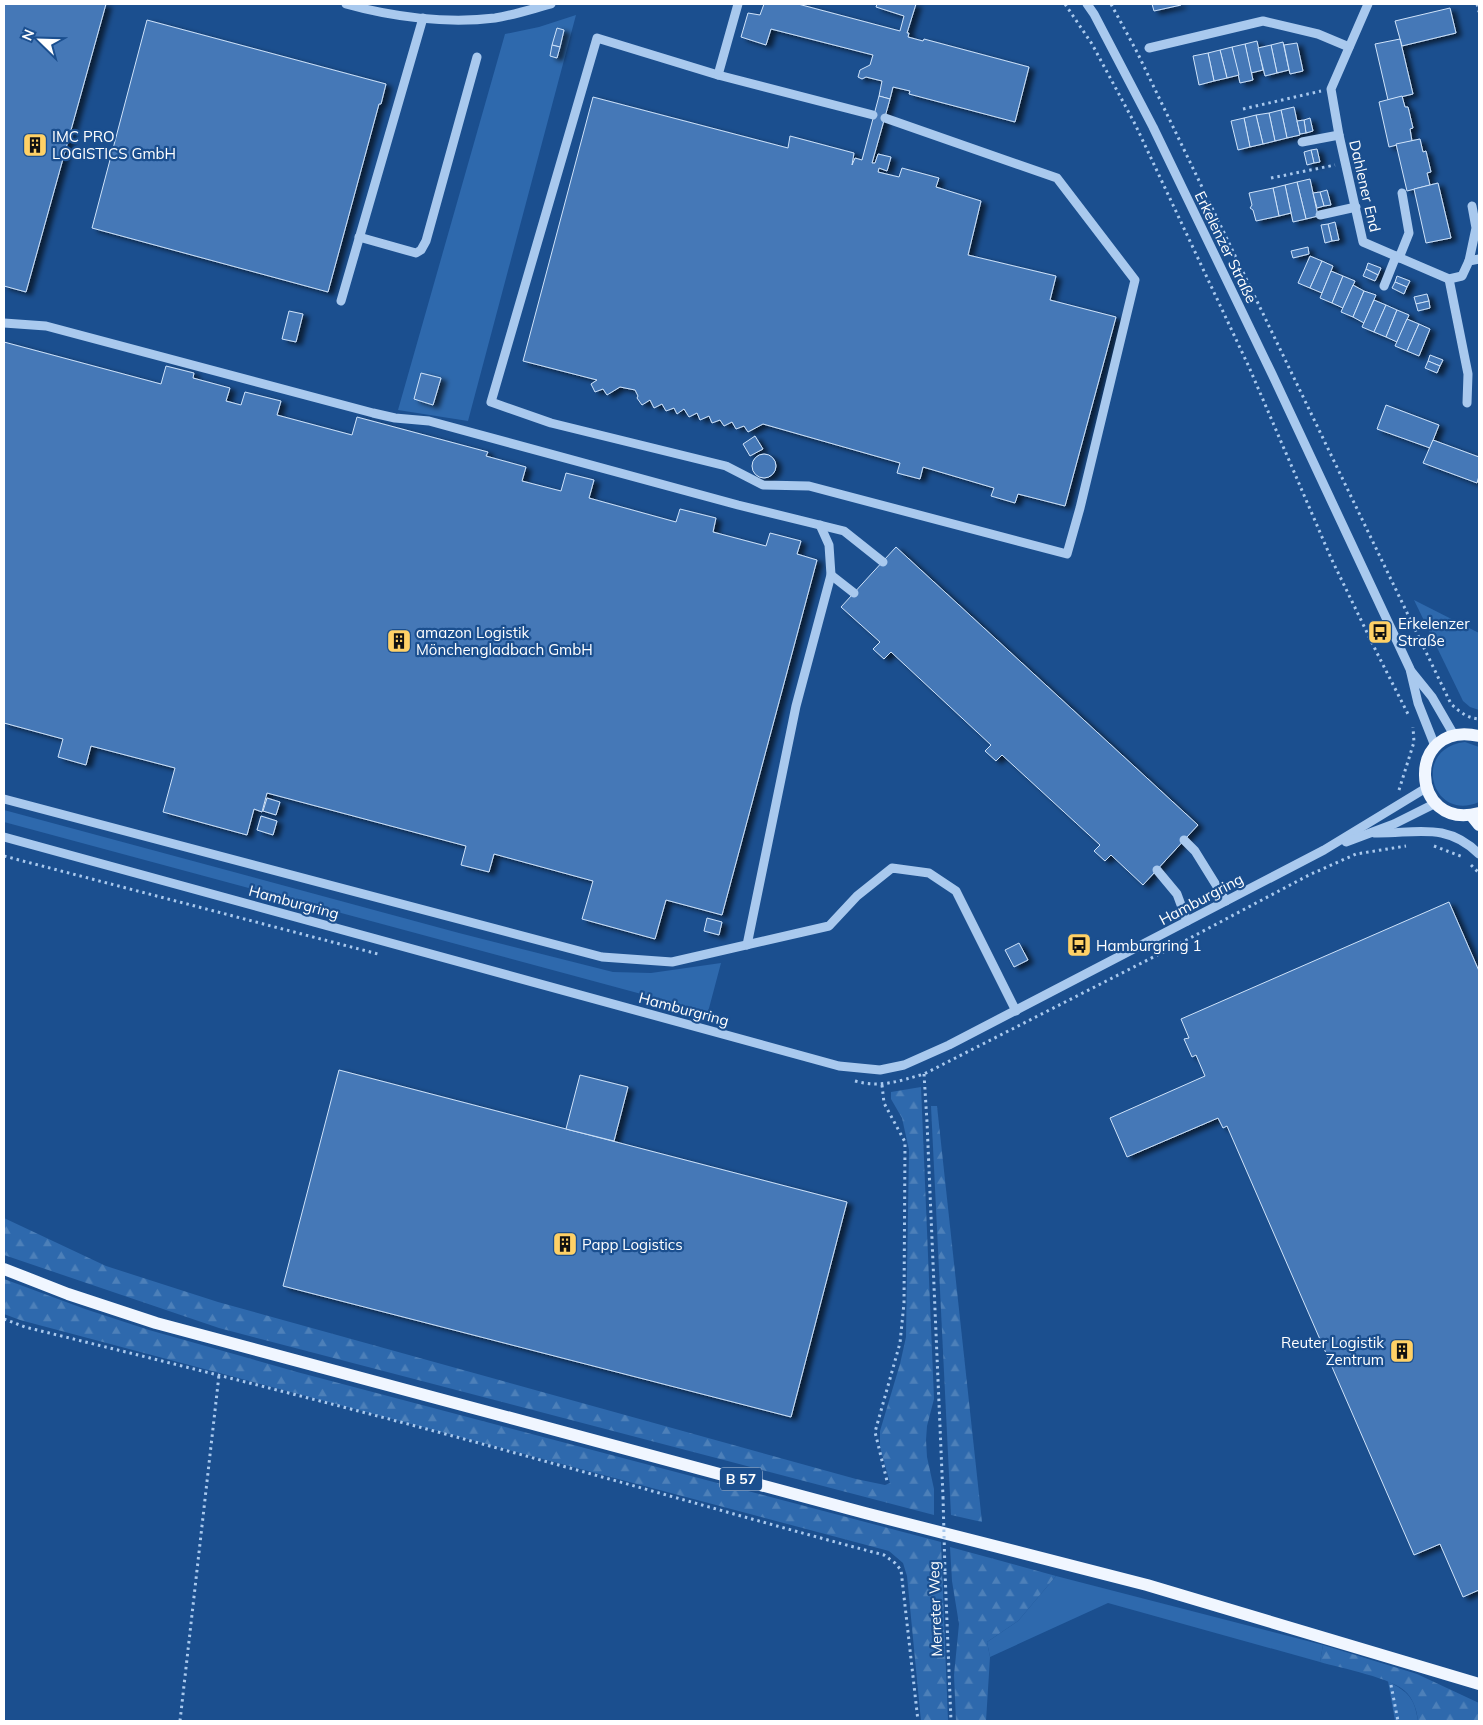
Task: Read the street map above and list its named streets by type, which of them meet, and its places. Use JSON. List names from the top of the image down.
{
  "streets": {
    "main road": ["B 57"],
    "street": ["Dahlener End", "Erkelenzer Straße", "Hamburgring"],
    "path": ["Merreter Weg"]
  },
  "crossings": [
    ["Hamburgring", "Merreter Weg"]
  ],
  "places": {
    "building": [
      "IMC PRO LOGISTICS GmbH",
      "amazon Logistik Mönchengladbach GmbH",
      "Papp Logistics",
      "Reuter Logistik Zentrum"
    ],
    "bus stop": ["Erkelenzer Straße", "Hamburgring 1"]
  },
  "north": "top left"
}
